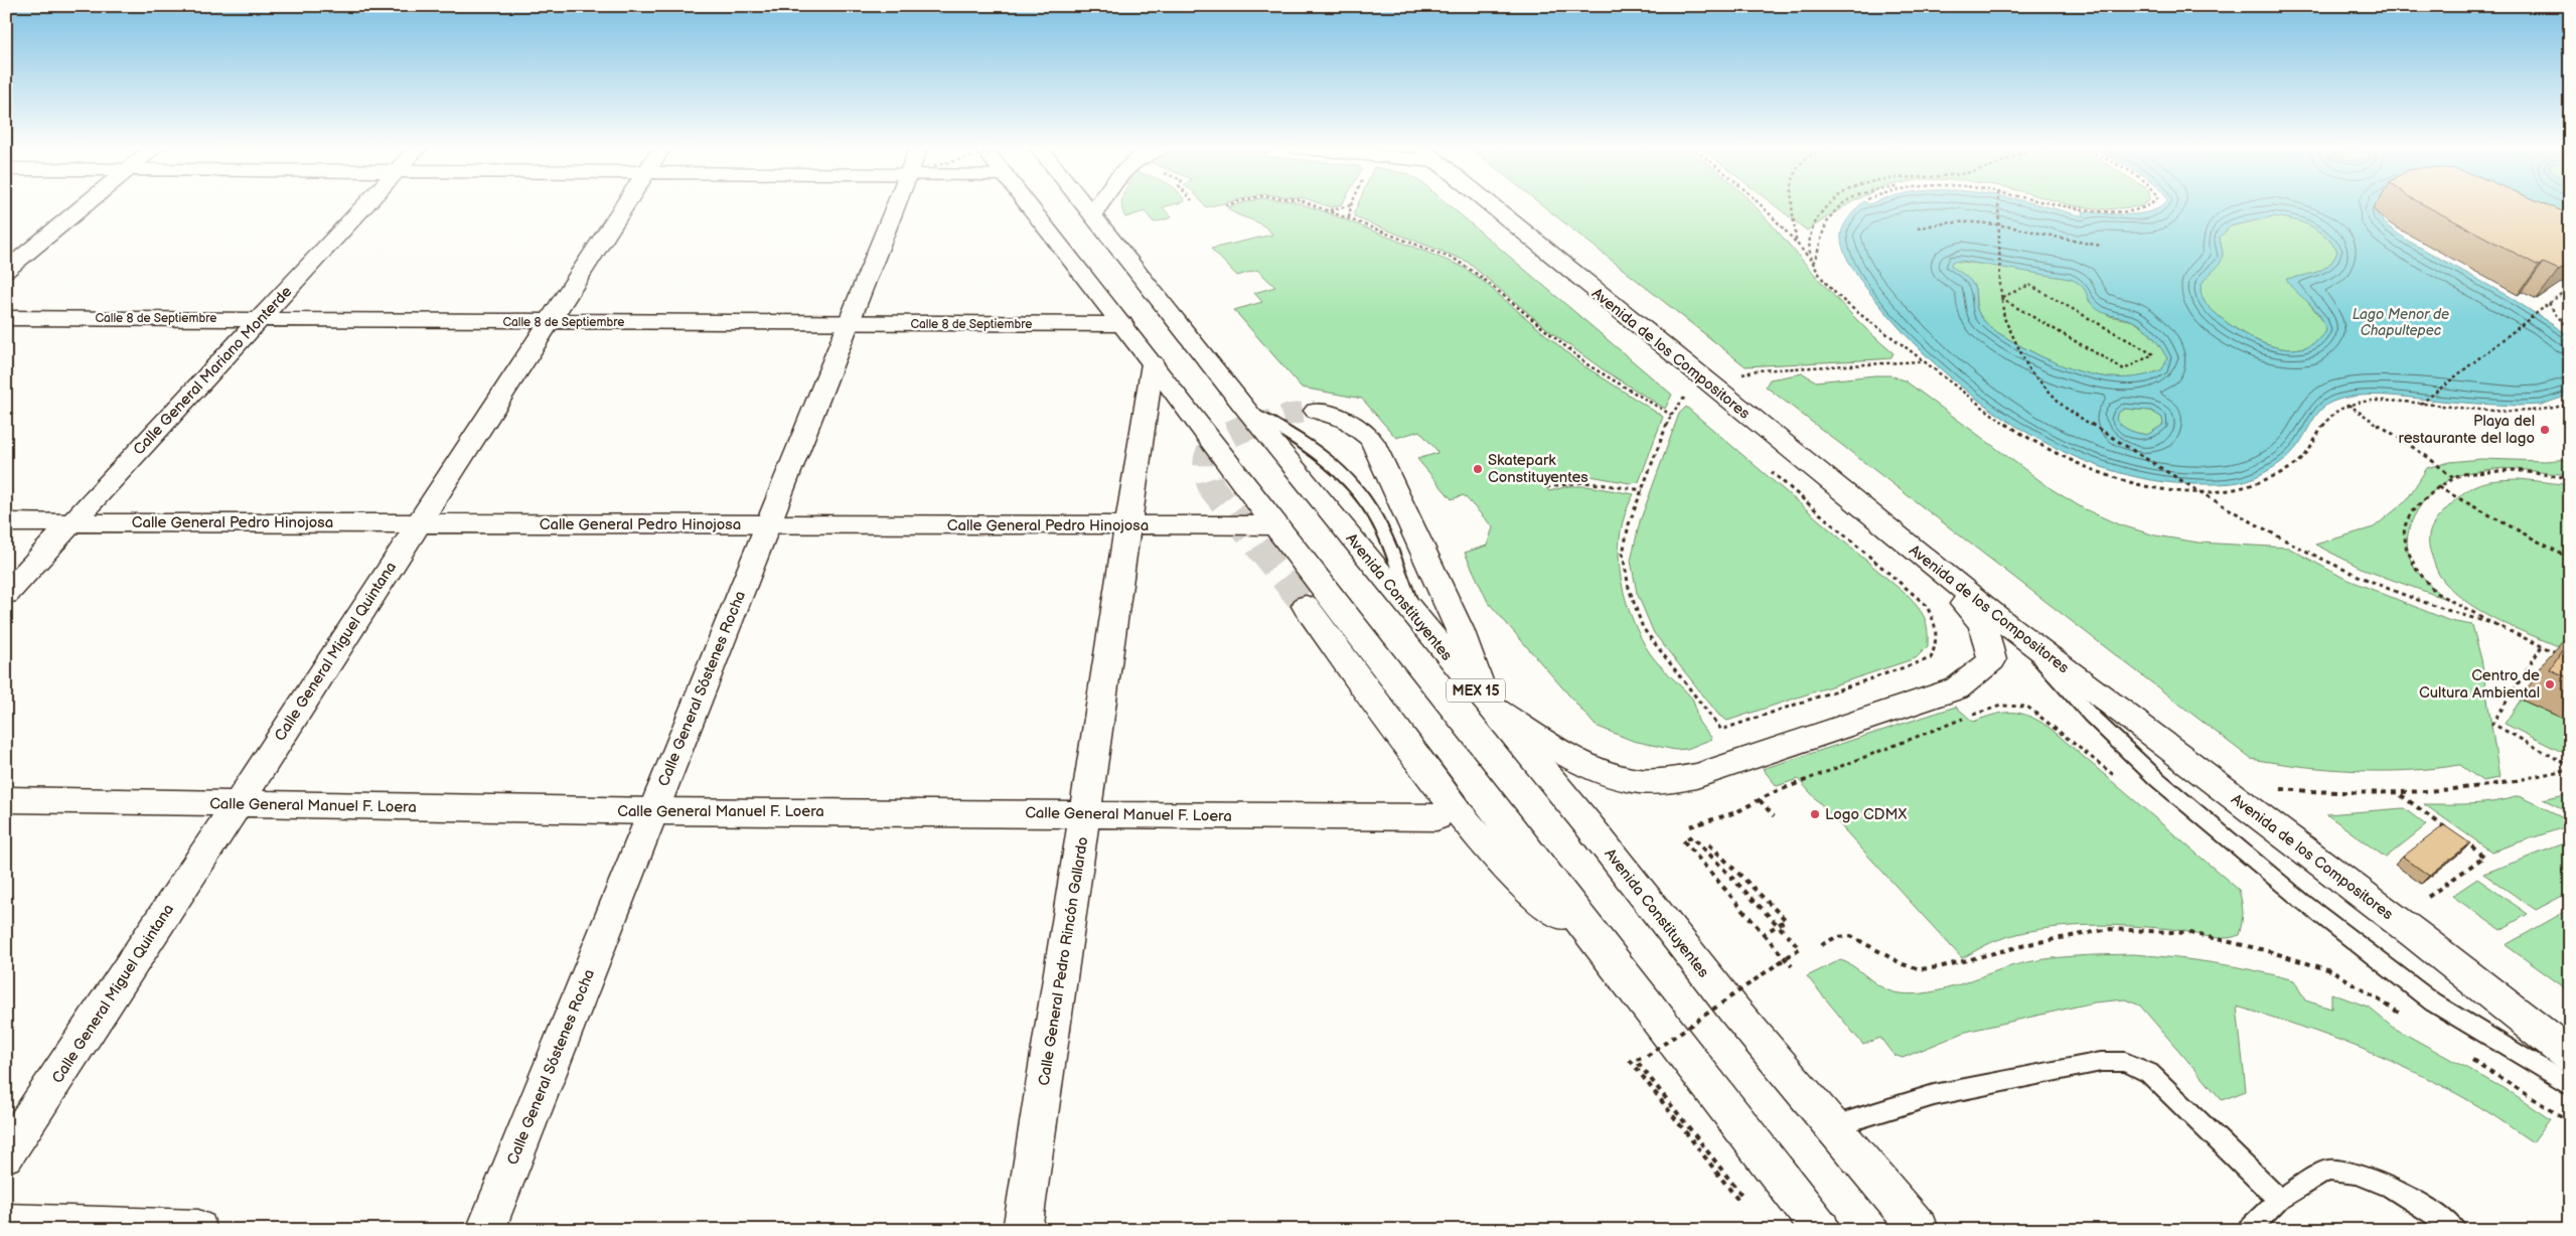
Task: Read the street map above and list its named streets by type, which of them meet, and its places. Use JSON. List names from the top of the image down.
{
  "streets": {
    "main road": [
      "Calle 8 de Septiembre",
      "Avenida de los Compositores",
      "Calle General Mariano Monterde",
      "Calle General Pedro Hinojosa",
      "Avenida Constituyentes",
      "Calle General Miguel Quintana",
      "Calle General Sóstenes Rocha",
      "MEX 15",
      "Calle General Manuel F. Loera",
      "Calle General Pedro Rincón Gallardo"
    ]
  },
  "crossings": [
    ["Calle 8 de Septiembre", "Calle General Mariano Monterde"],
    ["Calle 8 de Septiembre", "Calle General Miguel Quintana"],
    ["Calle 8 de Septiembre", "Calle General Sóstenes Rocha"],
    ["Calle General Mariano Monterde", "Calle General Pedro Hinojosa"],
    ["Calle General Pedro Hinojosa", "Calle General Miguel Quintana"],
    ["Calle General Pedro Hinojosa", "Calle General Sóstenes Rocha"],
    ["Calle General Pedro Hinojosa", "Calle General Pedro Rincón Gallardo"],
    ["Calle General Miguel Quintana", "Calle General Manuel F. Loera"],
    ["Calle General Sóstenes Rocha", "Calle General Manuel F. Loera"],
    ["Calle General Manuel F. Loera", "Calle General Pedro Rincón Gallardo"]
  ],
  "water": ["Lago Menor de Chapultepec"],
  "places": [
    "Playa del restaurante del lago",
    "Skatepark Constituyentes",
    "Centro de Cultura Ambiental",
    "Logo CDMX"
  ]
}
